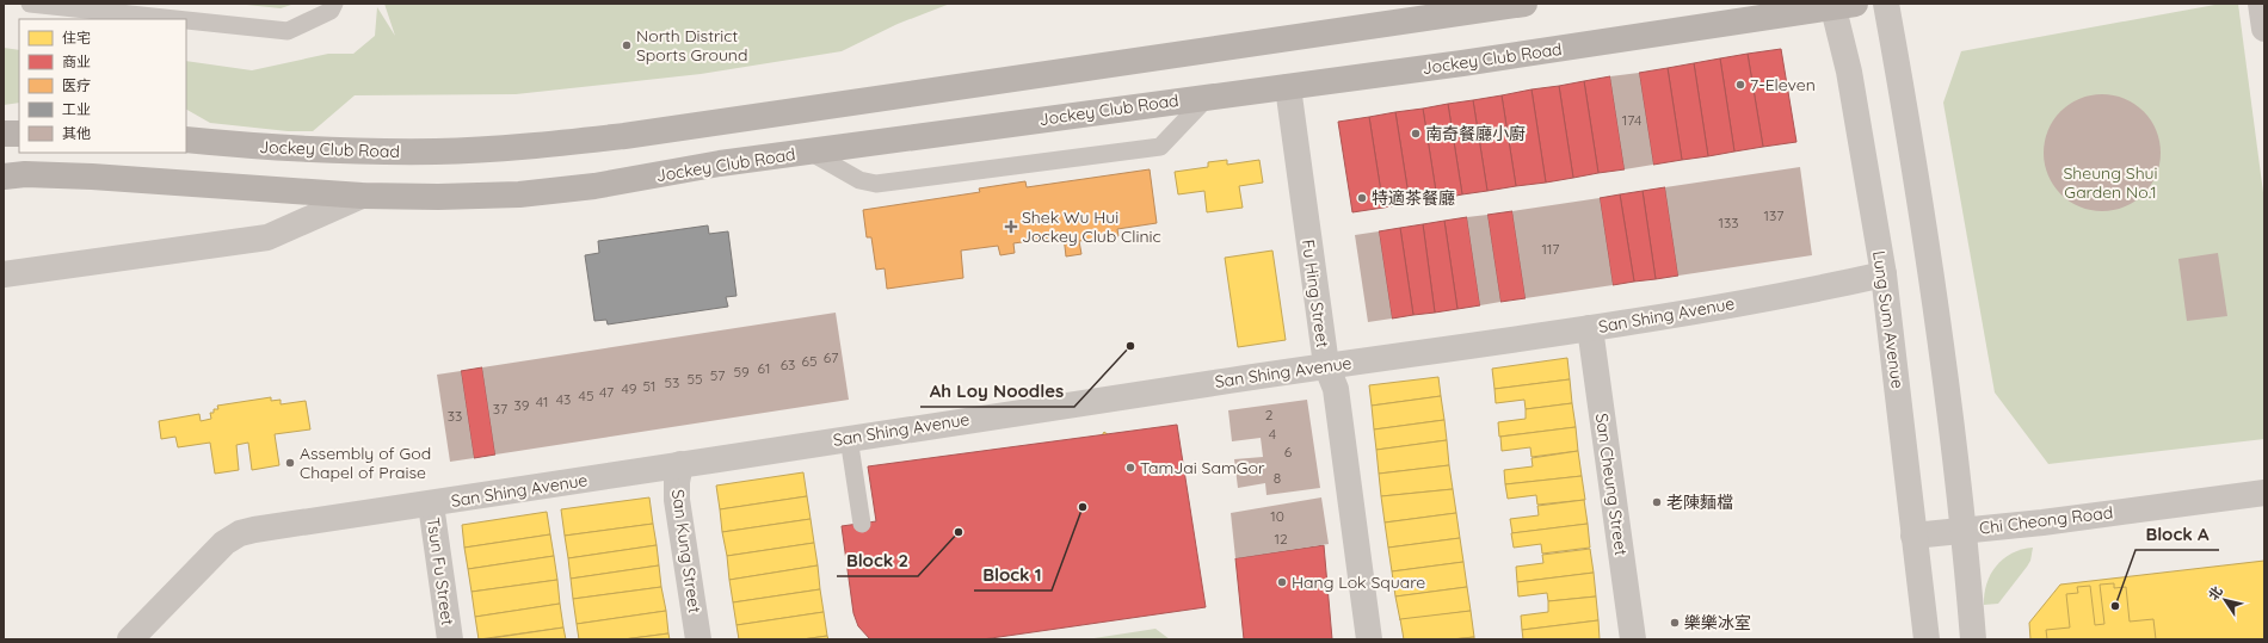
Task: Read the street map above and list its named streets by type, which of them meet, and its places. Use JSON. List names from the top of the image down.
{
  "streets": {
    "main road": ["Jockey Club Road"],
    "street": [
      "Fu Hing Street",
      "San Shing Avenue",
      "Lung Sum Avenue",
      "San Cheung Street",
      "Chi Cheong Road",
      "San Kung Street",
      "Tsun Fu Street"
    ]
  },
  "crossings": [
    ["Jockey Club Road", "Fu Hing Street"],
    ["Jockey Club Road", "Lung Sum Avenue"],
    ["Fu Hing Street", "San Shing Avenue"],
    ["San Shing Avenue", "Lung Sum Avenue"],
    ["San Shing Avenue", "San Cheung Street"],
    ["San Shing Avenue", "San Kung Street"],
    ["San Shing Avenue", "Tsun Fu Street"],
    ["Lung Sum Avenue", "Chi Cheong Road"]
  ],
  "parks": ["Sheung Shui Garden No.1"],
  "places": {
    "other": [
      "North District Sports Ground",
      "7-Eleven",
      "南奇餐廳小廚",
      "特適茶餐廳",
      "Ah Loy Noodles",
      "Assembly of God Chapel of Praise",
      "TamJai SamGor",
      "老陳麵檔",
      "Block 1",
      "Block 2",
      "Hang Lok Square",
      "Block A",
      "樂樂冰室"
    ],
    "health": ["Shek Wu Hui Jockey Club Clinic"]
  },
  "house_numbers": [
    "174",
    "137",
    "133",
    "117",
    "67",
    "65",
    "63",
    "61",
    "59",
    "57",
    "55",
    "53",
    "51",
    "49",
    "47",
    "45",
    "43",
    "41",
    "39",
    "37",
    "2",
    "33",
    "4",
    "6",
    "8",
    "10",
    "12"
  ],
  "legend": [
    "住宅",
    "商业",
    "医疗",
    "工业",
    "其他"
  ],
  "north": "top left"
}
